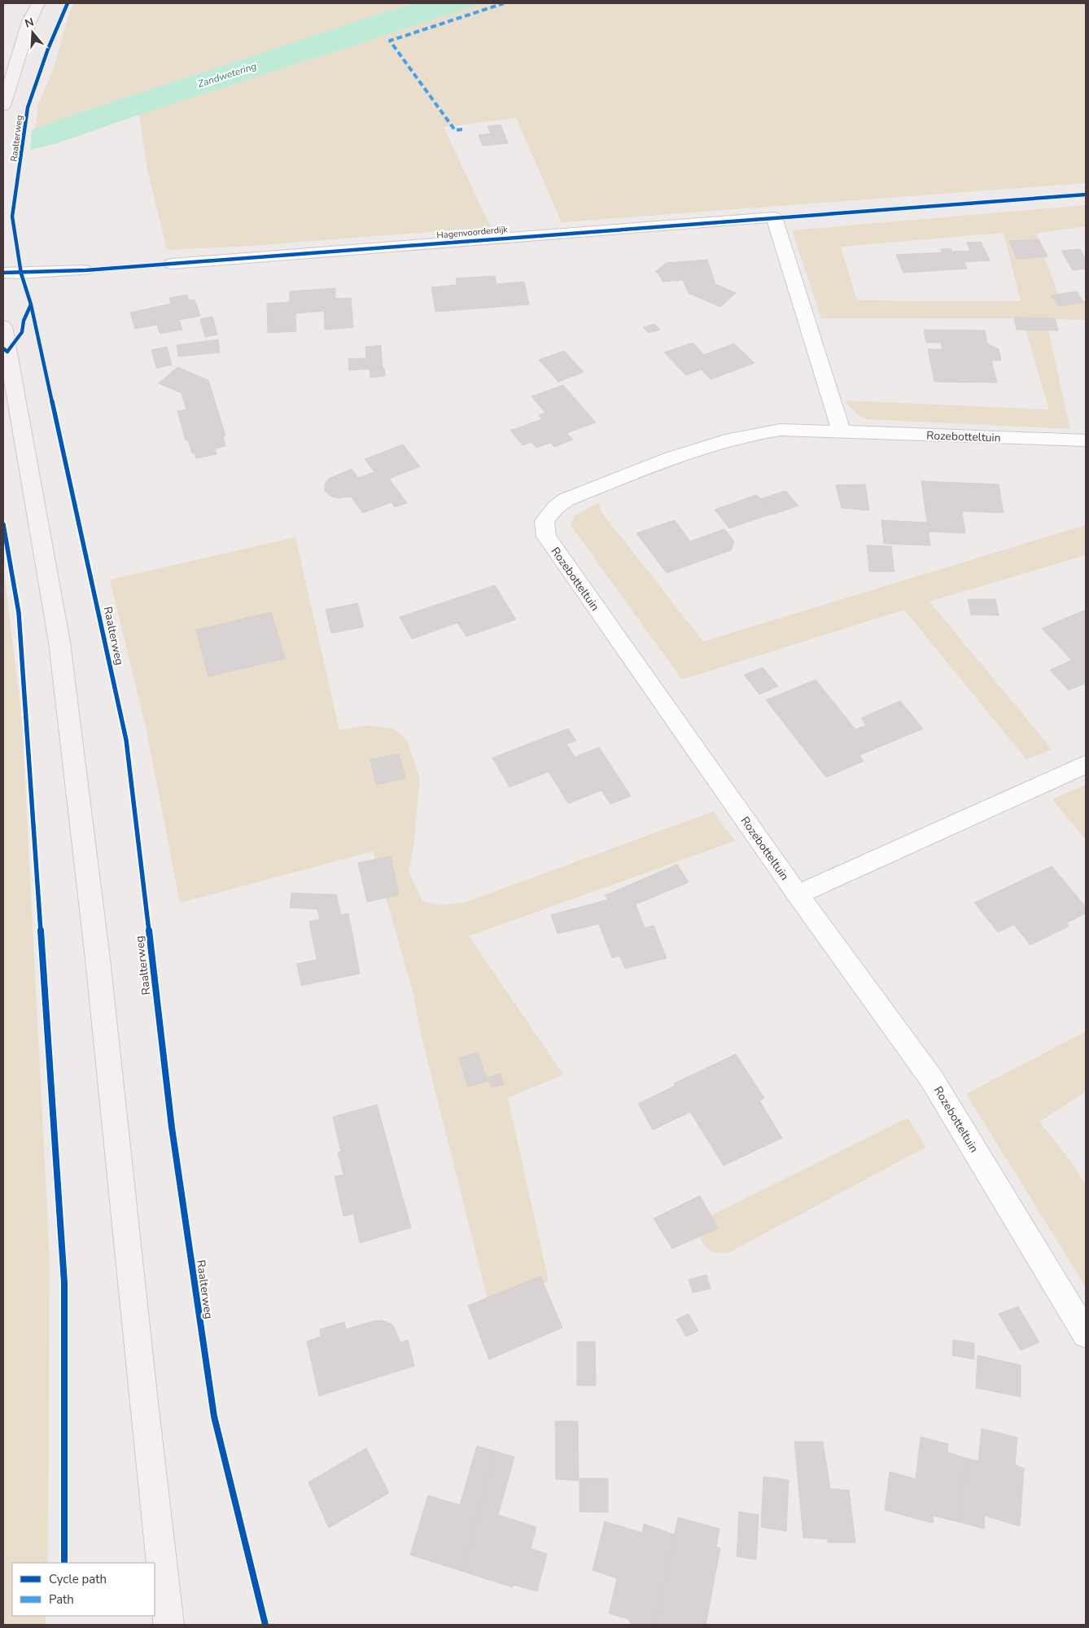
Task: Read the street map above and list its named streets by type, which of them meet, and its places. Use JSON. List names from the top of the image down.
{
  "streets": {
    "main road": ["Raalterweg"],
    "street": ["Hagenvoorderdijk", "Rozebotteltuin"]
  },
  "crossings": [
    ["Hagenvoorderdijk", "Rozebotteltuin"]
  ],
  "water": ["Zandwetering"],
  "legend": ["Cycle path", "Path"],
  "north": "top"
}
